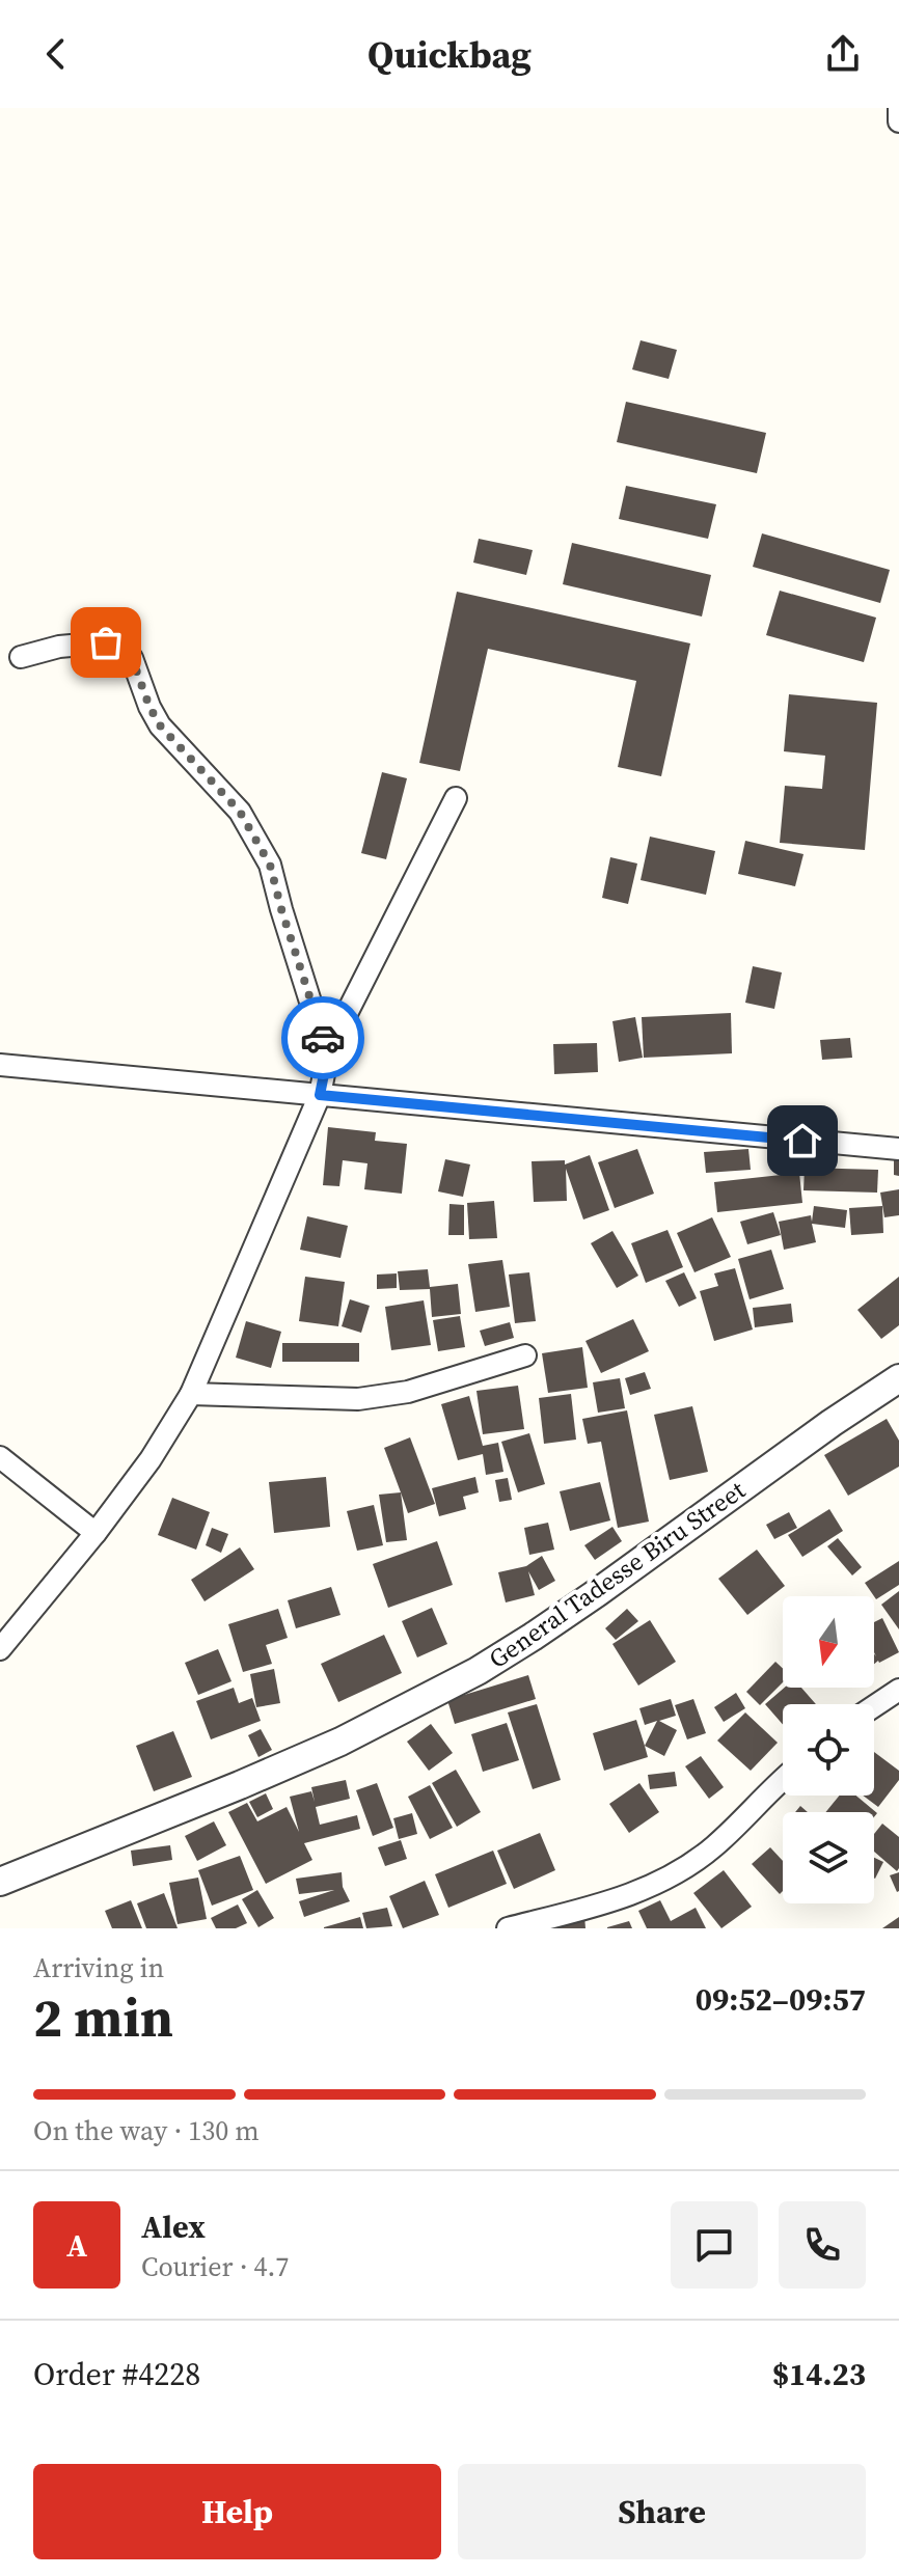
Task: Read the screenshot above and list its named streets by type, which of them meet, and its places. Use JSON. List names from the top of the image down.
{
  "streets": {
    "street": ["General Tadesse Biru Street"]
  },
  "north": "bottom",
  "page": {
    "header": "Quickbag",
    "heading": ["2 min", "Arriving in", "09:52–09:57"],
    "panel": [
      "Alex",
      "Courier · 4.7",
      "Order #4228",
      "$14.23"
    ],
    "bar": "On the way · 130 m",
    "round": "A",
    "buttons": ["Help", "Share"]
  }
}
